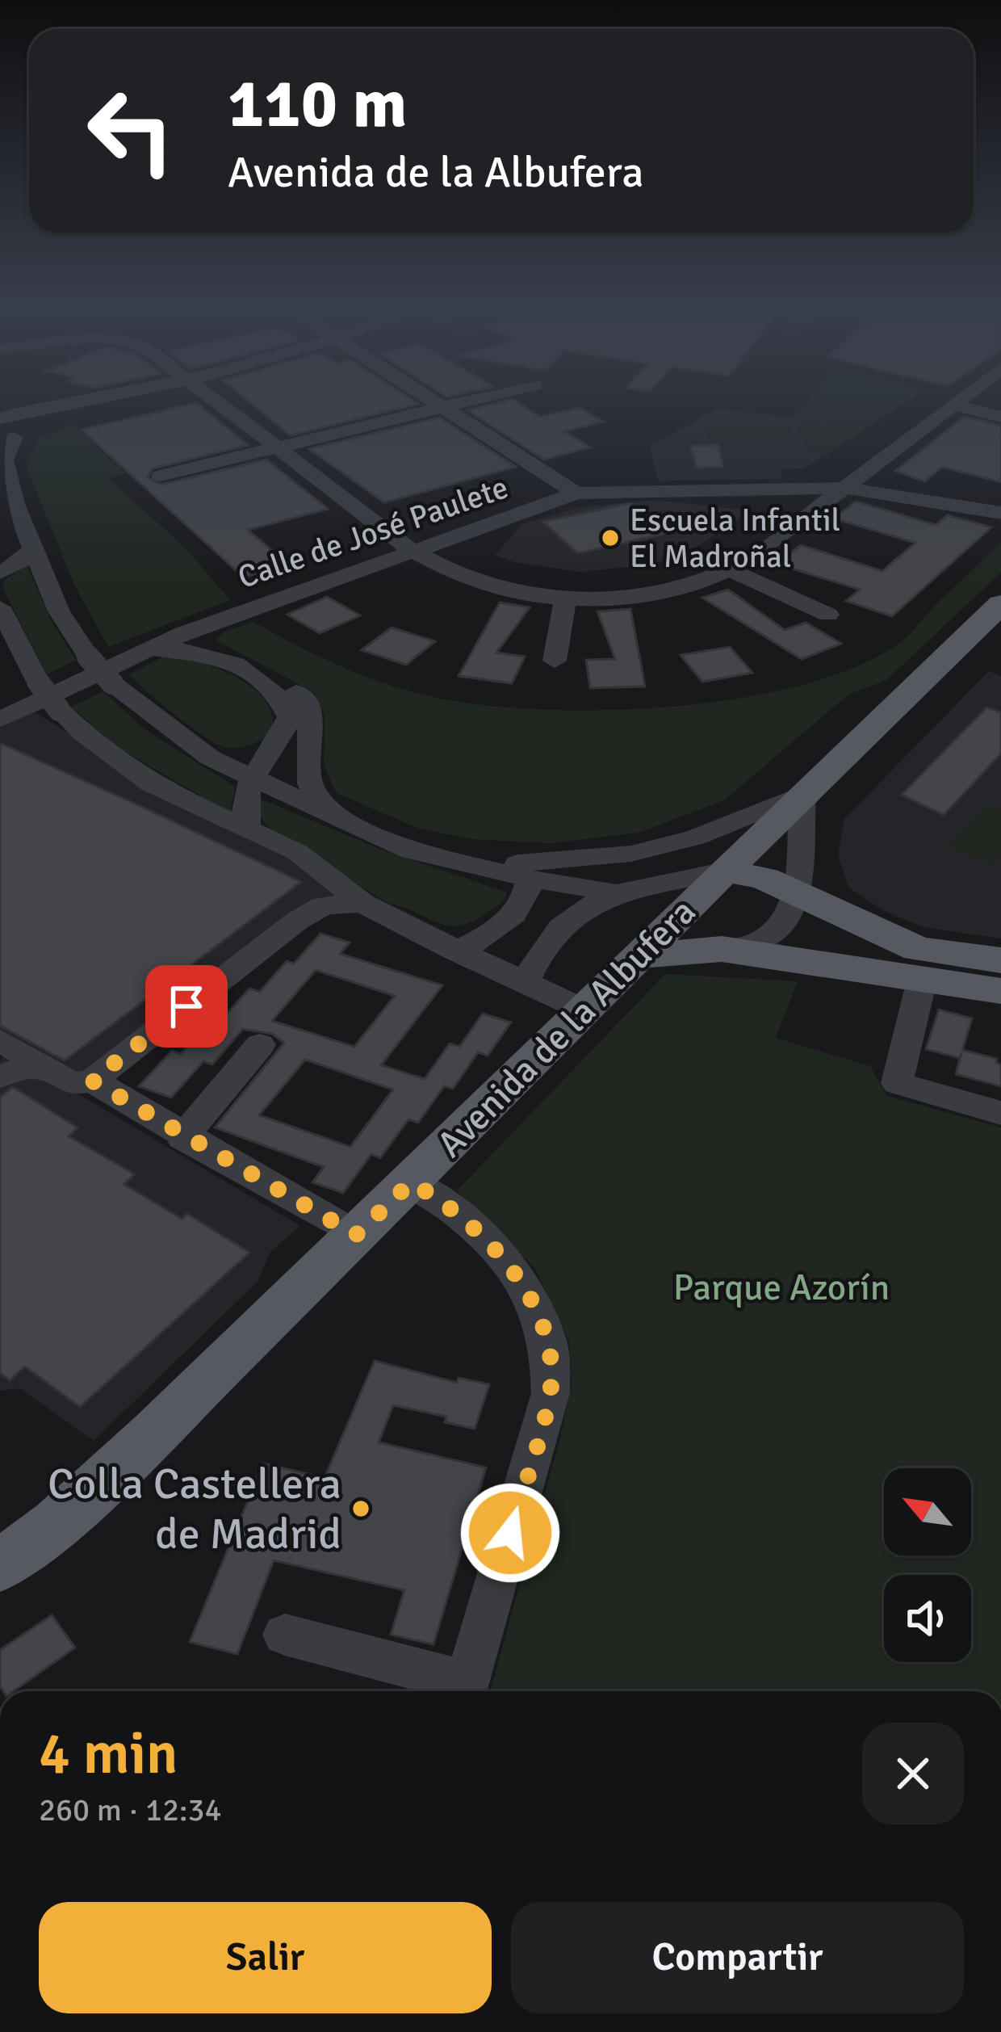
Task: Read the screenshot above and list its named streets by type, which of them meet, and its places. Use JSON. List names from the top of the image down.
{
  "streets": {
    "main road": ["Avenida de la Albufera"],
    "street": ["Calle de José Paulete"]
  },
  "parks": ["Parque Azorín"],
  "places": ["Escuela Infantil El Madroñal", "Colla Castellera de Madrid"],
  "north": "top left",
  "page": {
    "turn": ["110 m", "Avenida de la Albufera"],
    "heading": ["4 min", "260 m · 12:34"],
    "buttons": ["Salir", "Compartir"]
  }
}
